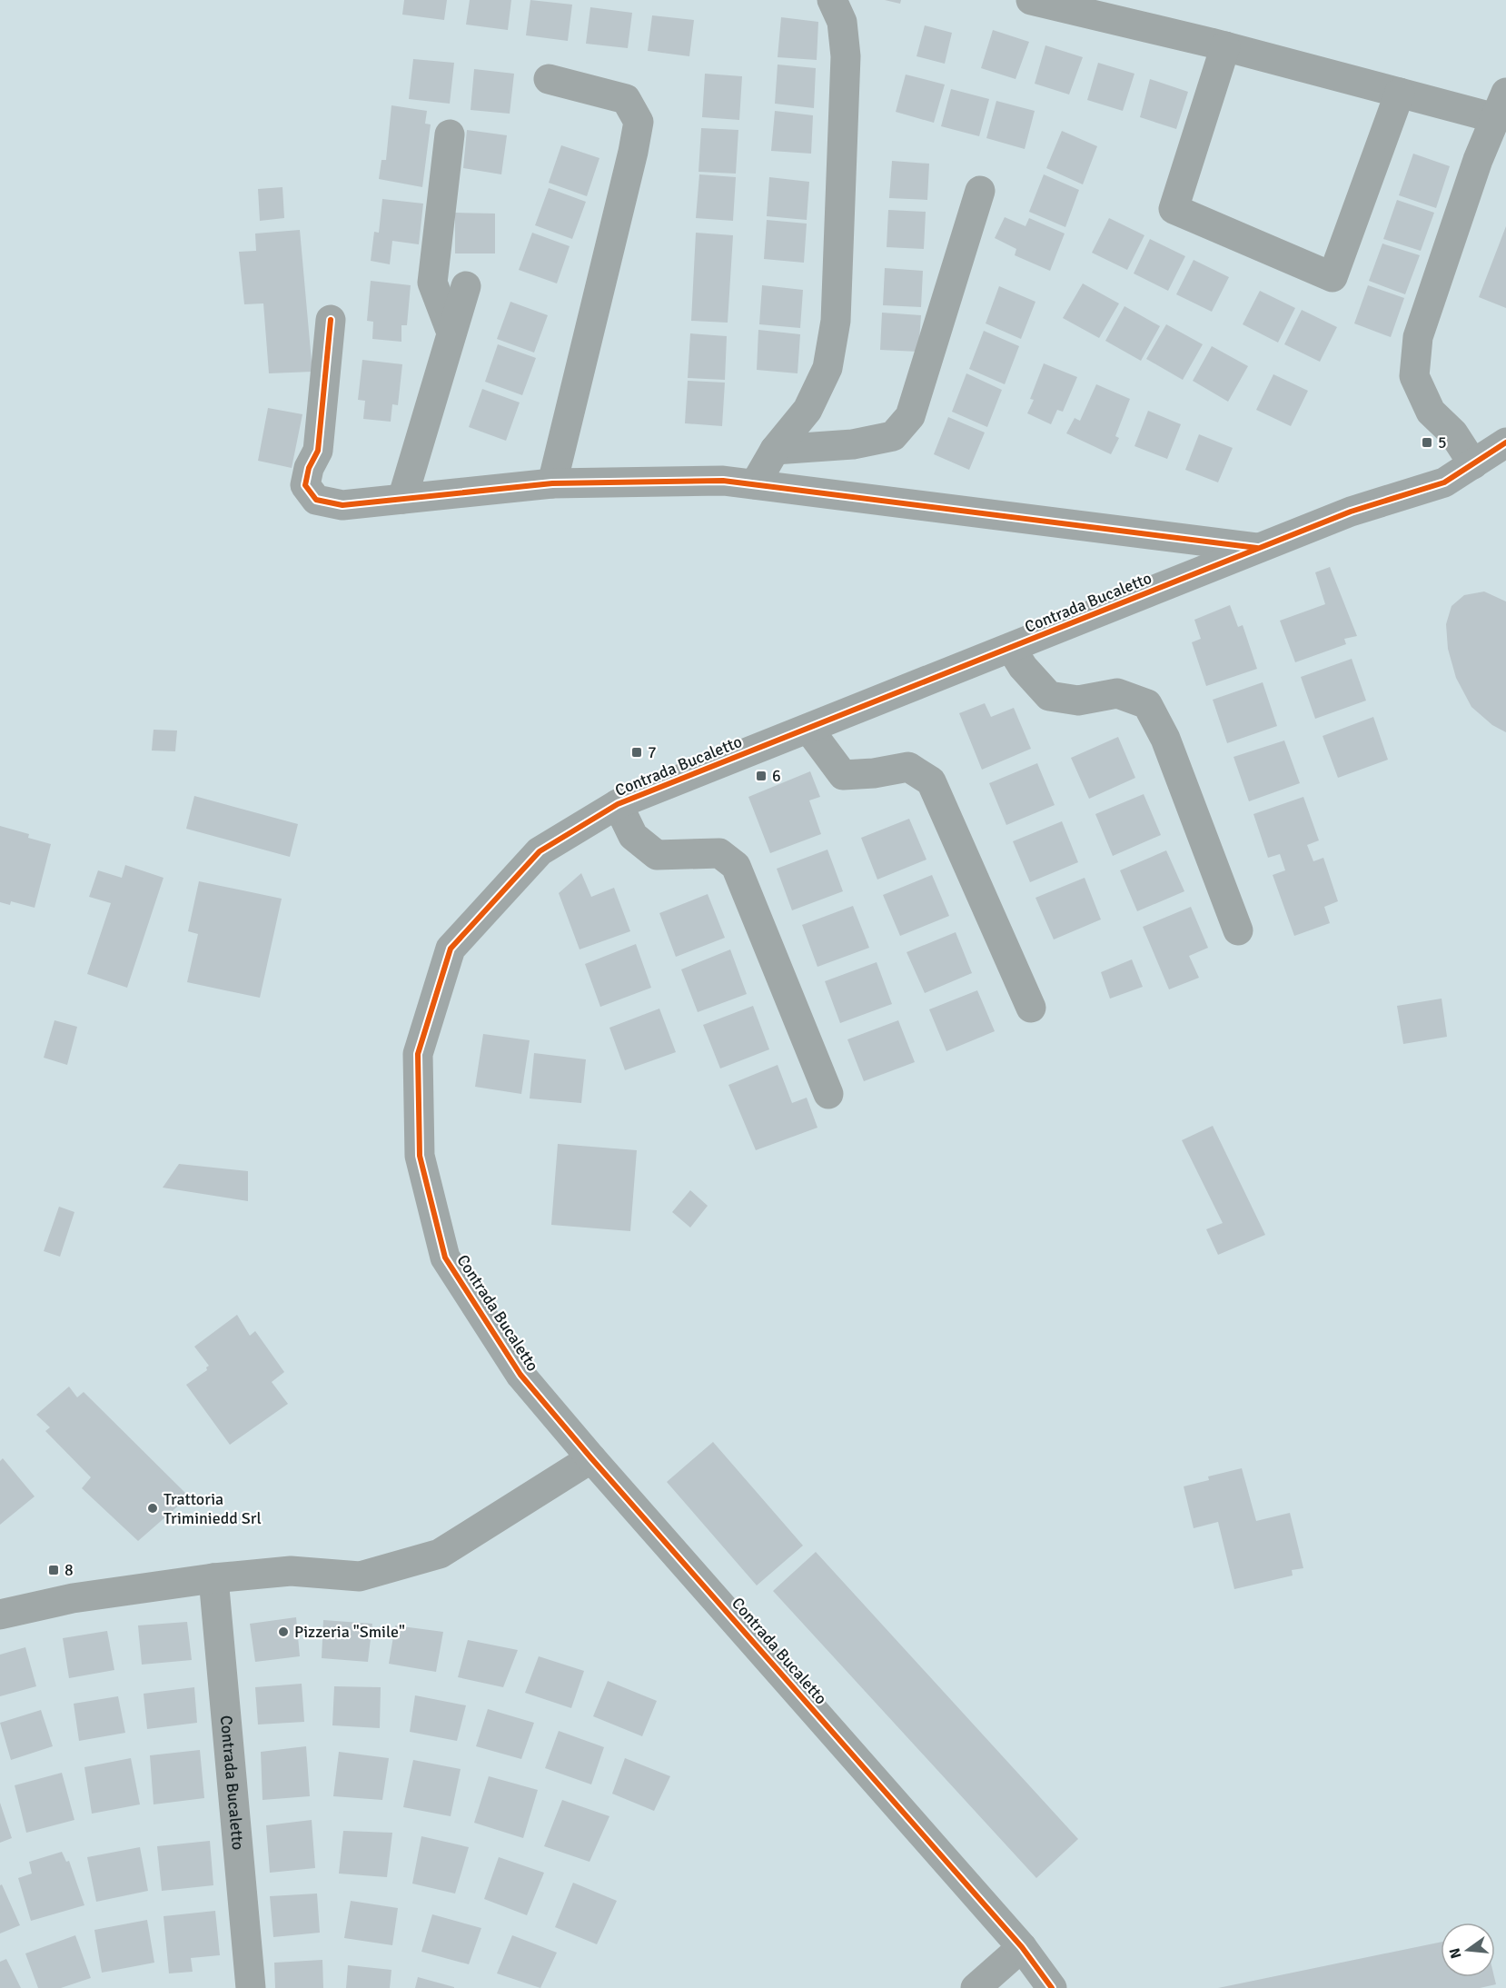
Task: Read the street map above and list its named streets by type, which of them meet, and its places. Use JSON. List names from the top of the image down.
{
  "streets": {
    "street": ["Contrada Bucaletto"]
  },
  "places": {
    "transit": [
      "5",
      "7",
      "6",
      "8"
    ],
    "other": ["Trattoria Triminiedd Srl", "Pizzeria \"Smile\""]
  },
  "north": "left"
}
